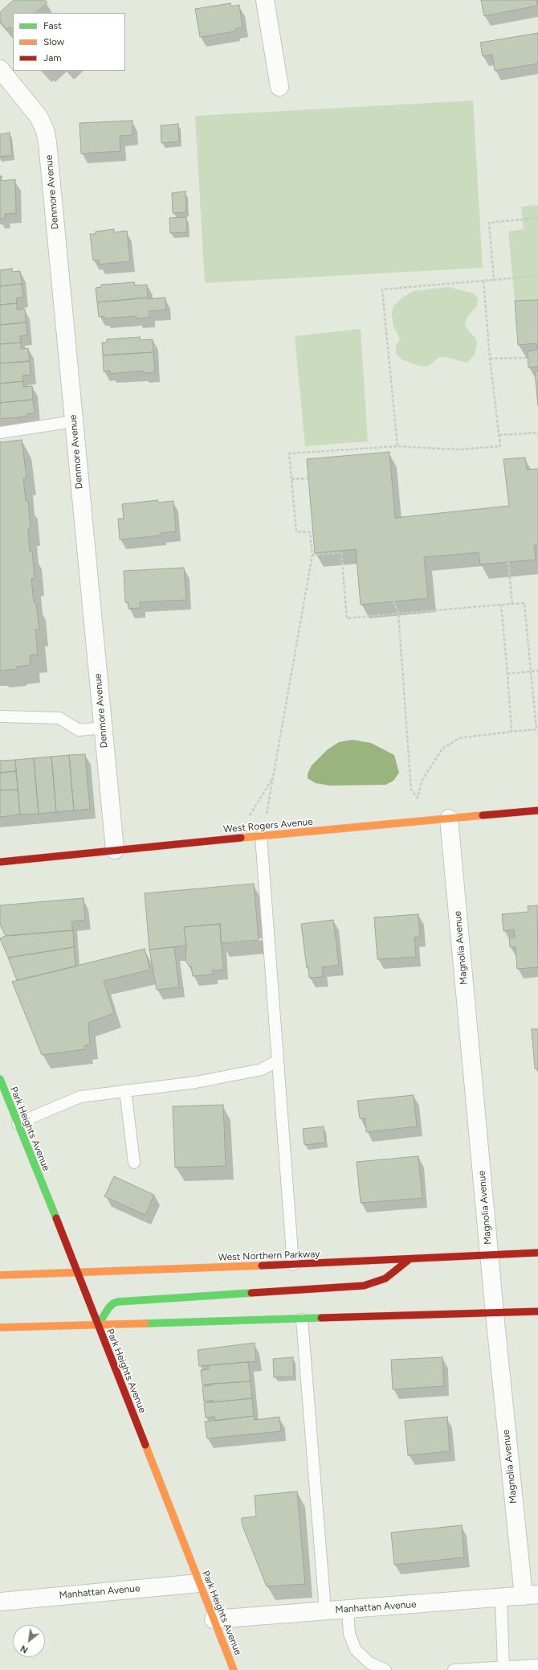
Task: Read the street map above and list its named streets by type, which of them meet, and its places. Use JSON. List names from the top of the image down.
{
  "streets": {
    "main road": ["West Rogers Avenue", "Park Heights Avenue", "West Northern Parkway"],
    "street": ["Denmore Avenue", "Magnolia Avenue", "Manhattan Avenue"]
  },
  "crossings": [
    ["Denmore Avenue", "West Rogers Avenue"],
    ["West Rogers Avenue", "Magnolia Avenue"],
    ["Magnolia Avenue", "West Northern Parkway"],
    ["Magnolia Avenue", "Manhattan Avenue"],
    ["Park Heights Avenue", "West Northern Parkway"],
    ["Park Heights Avenue", "Manhattan Avenue"]
  ],
  "legend": ["Fast", "Slow", "Jam"],
  "north": "bottom left"
}
